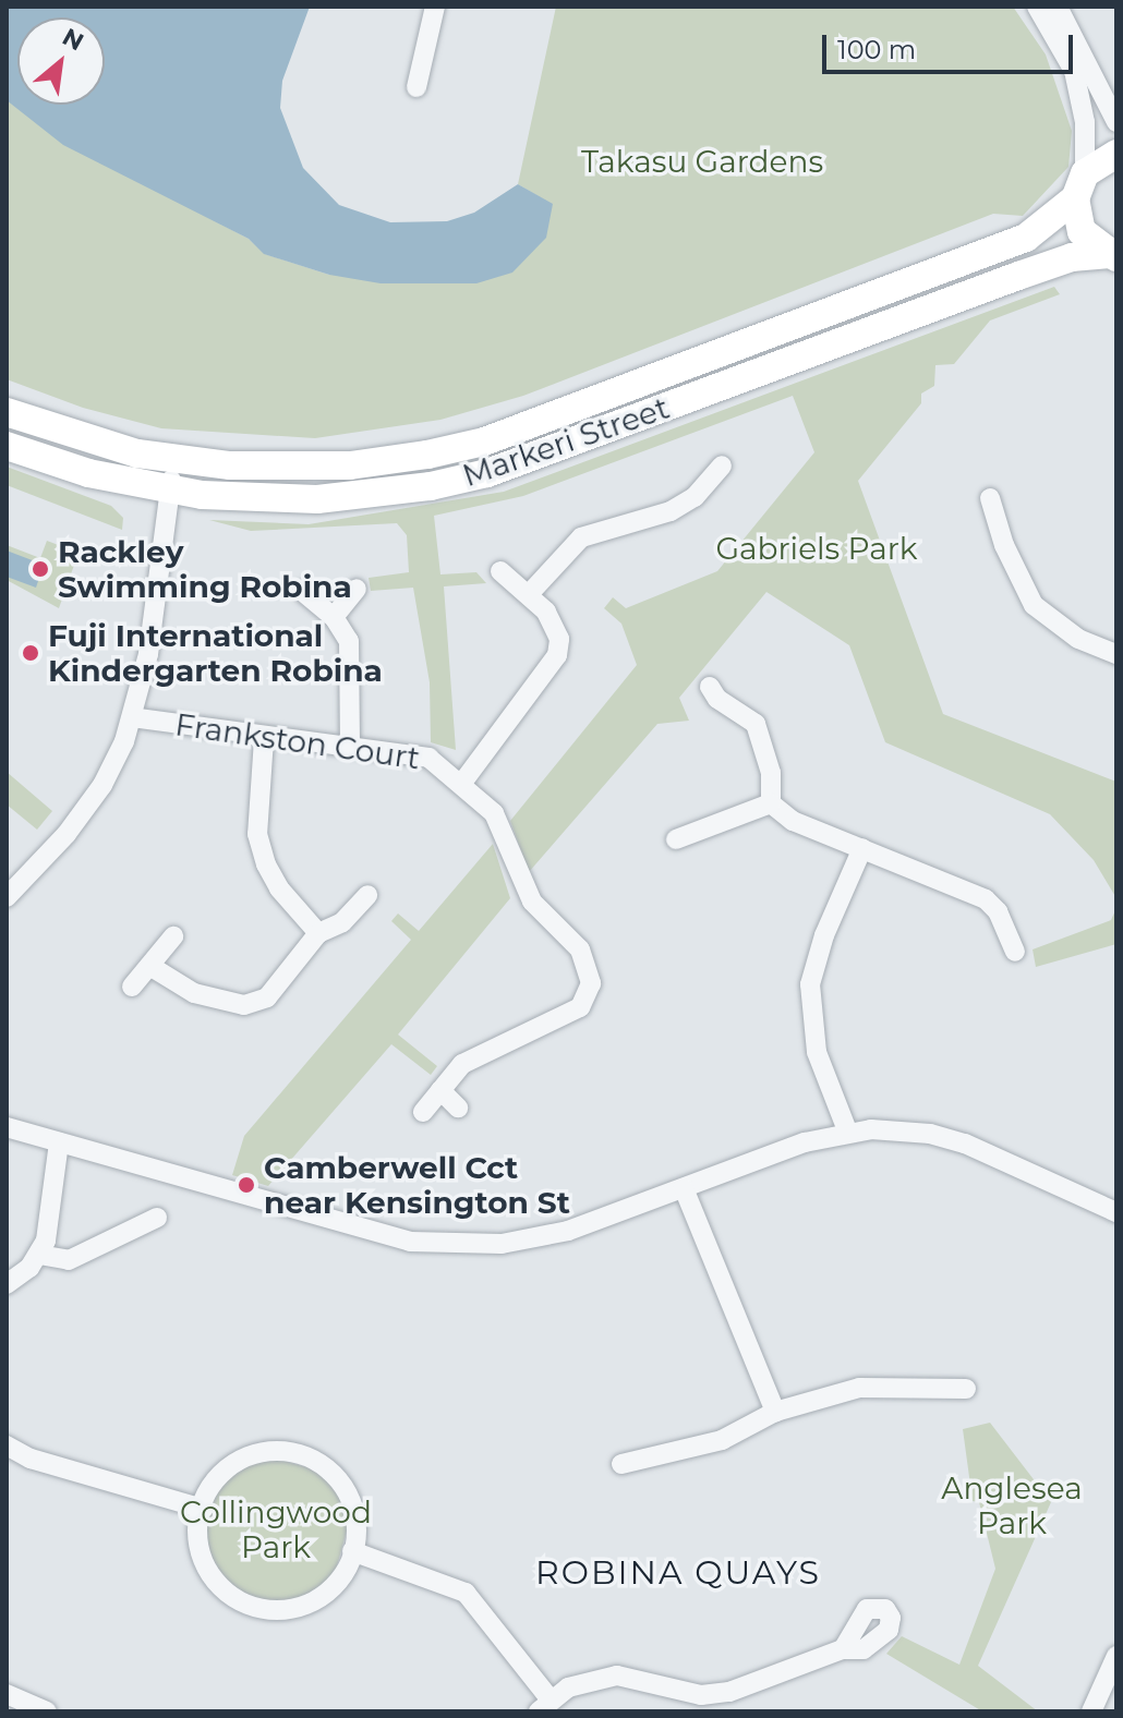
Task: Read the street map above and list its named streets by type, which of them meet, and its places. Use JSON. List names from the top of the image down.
{
  "streets": {
    "main road": ["Markeri Street"],
    "street": ["Frankston Court"]
  },
  "districts": ["ROBINA QUAYS"],
  "parks": [
    "Takasu Gardens",
    "Gabriels Park",
    "Anglesea Park",
    "Collingwood Park"
  ],
  "places": ["Rackley Swimming Robina", "Fuji International Kindergarten Robina", "Camberwell Cct near Kensington St"],
  "scale_bar": "100 m",
  "north": "top right"
}
